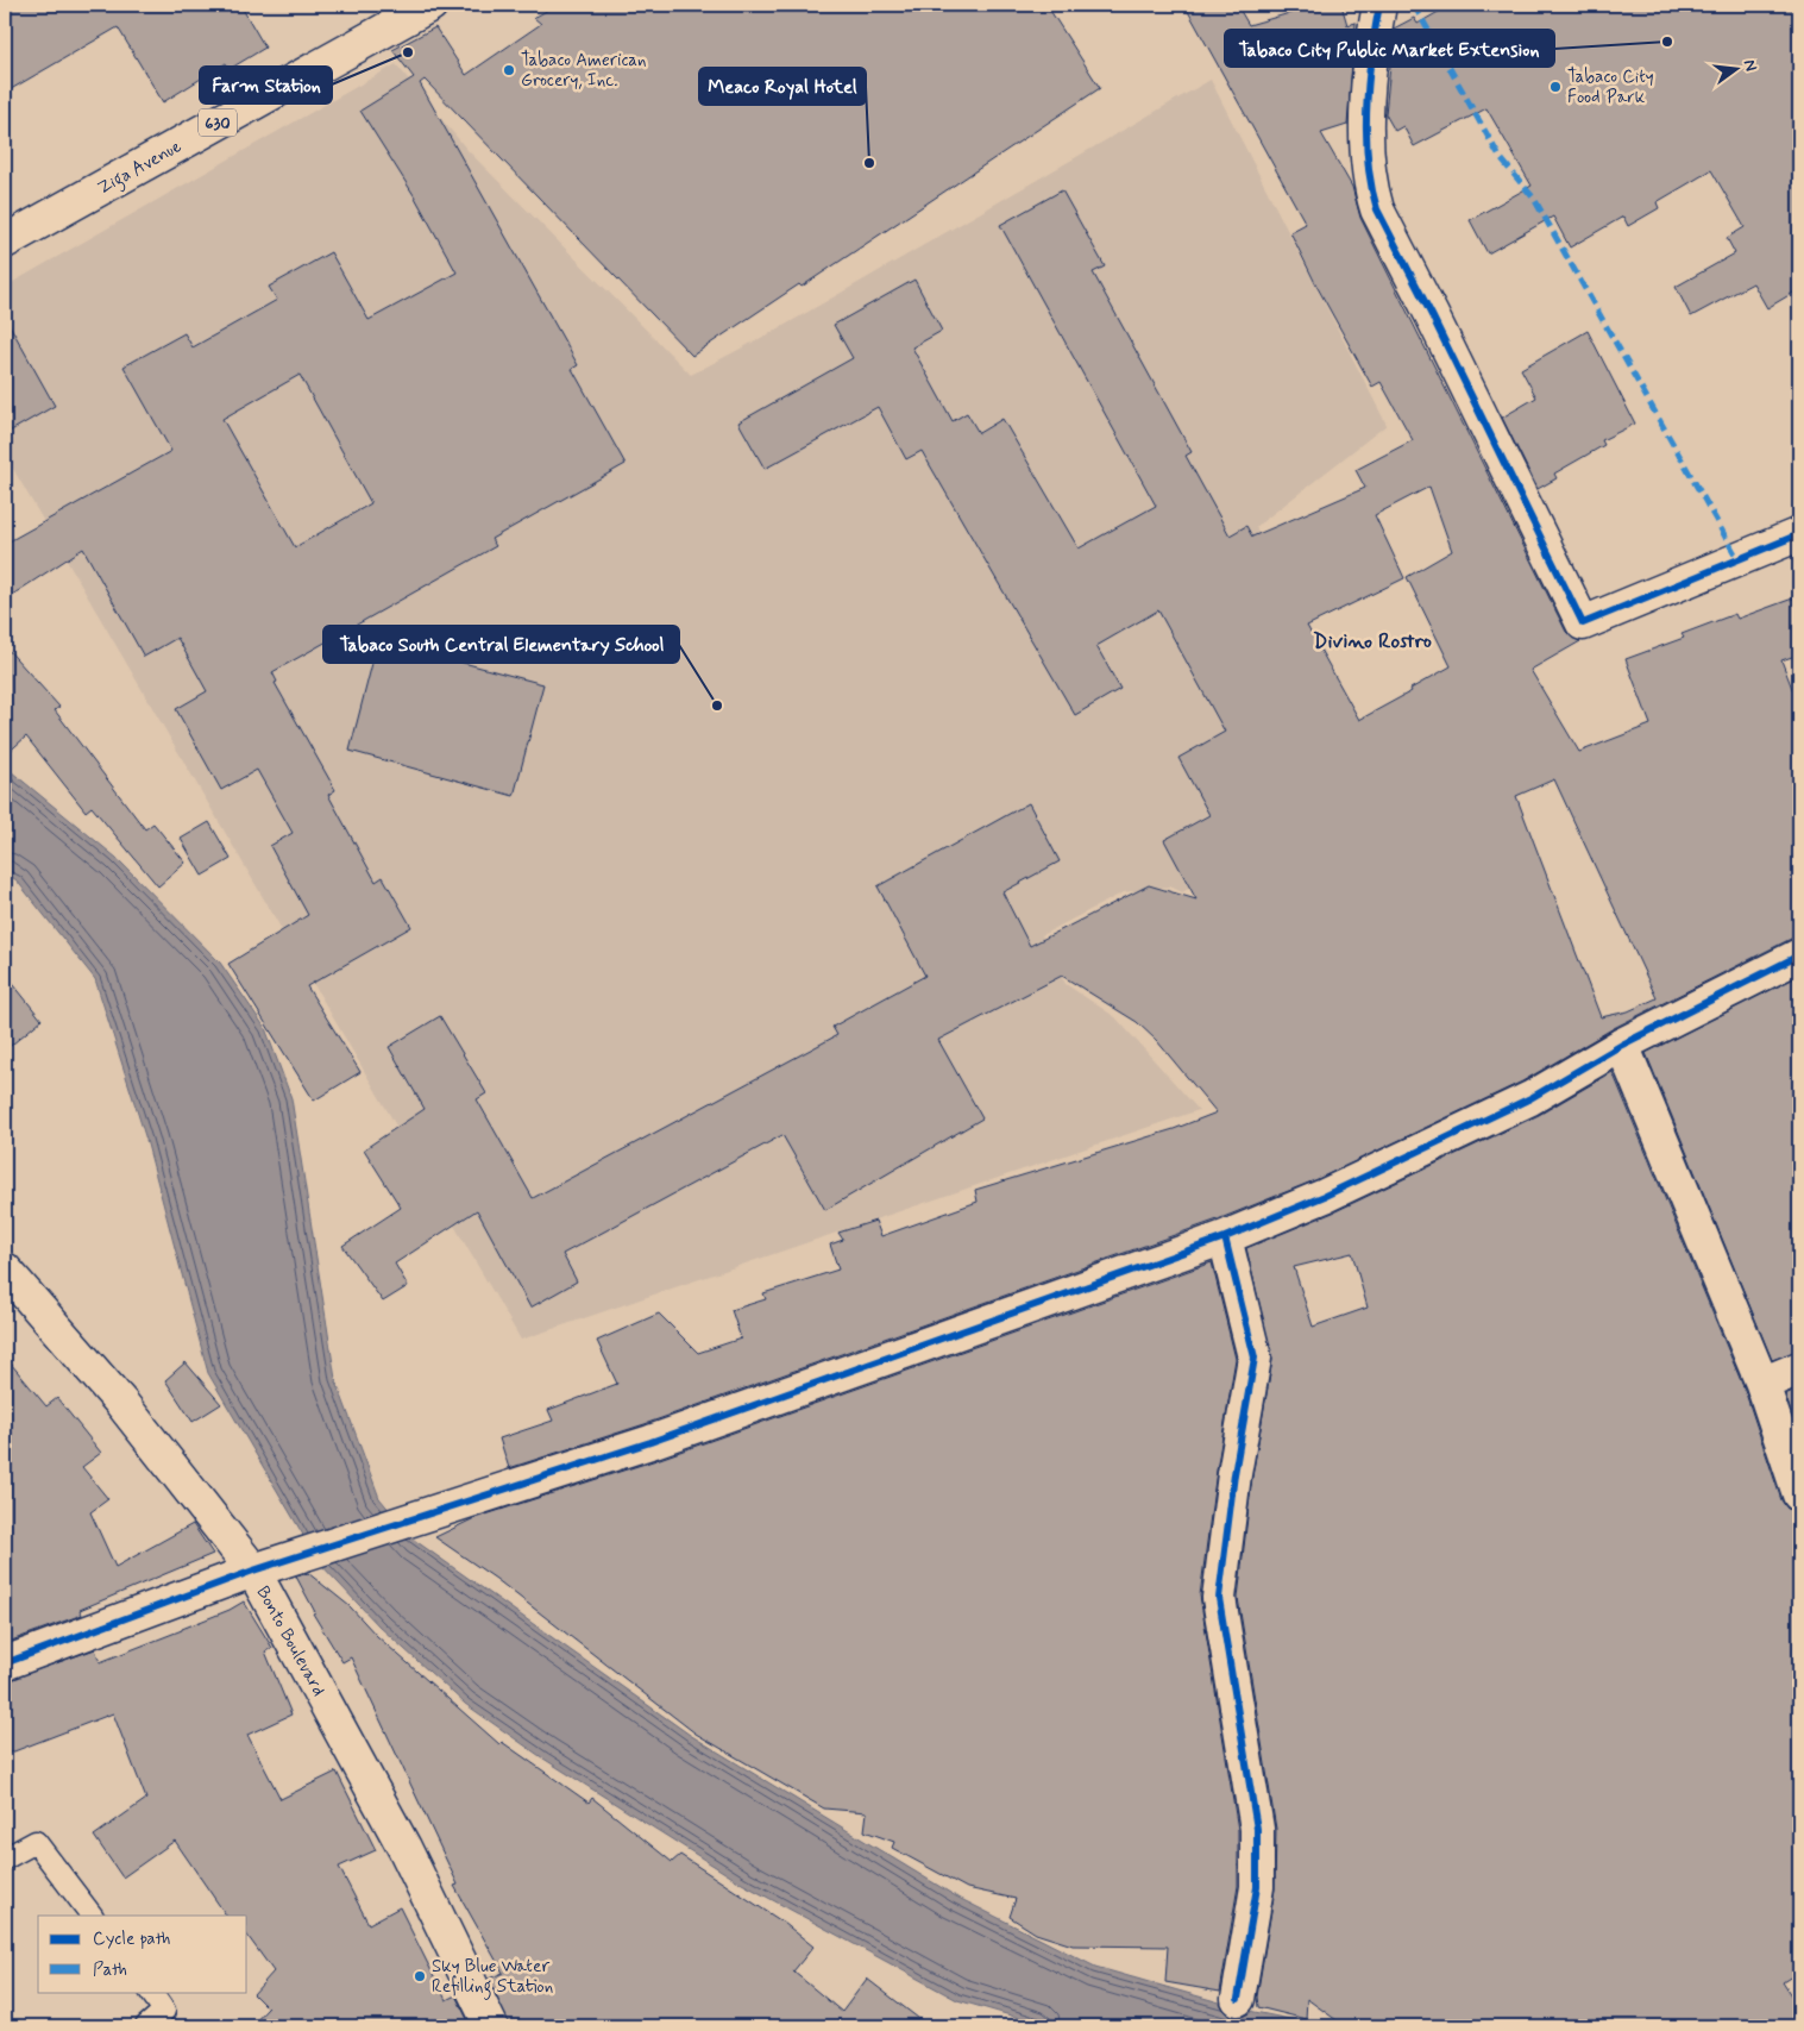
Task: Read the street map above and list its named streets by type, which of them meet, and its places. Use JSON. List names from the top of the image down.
{
  "streets": {
    "street": ["630", "Ziga Avenue", "Bonto Boulevard"]
  },
  "districts": ["Divino Rostro"],
  "places": [
    "Tabaco City Public Market Extension",
    "Farm Station",
    "Tabaco American Grocery, Inc.",
    "Tabaco City Food Park",
    "Meaco Royal Hotel",
    "Tabaco South Central Elementary School",
    "Sky Blue Water Refilling Station"
  ],
  "legend": ["Cycle path", "Path"],
  "north": "right"
}
